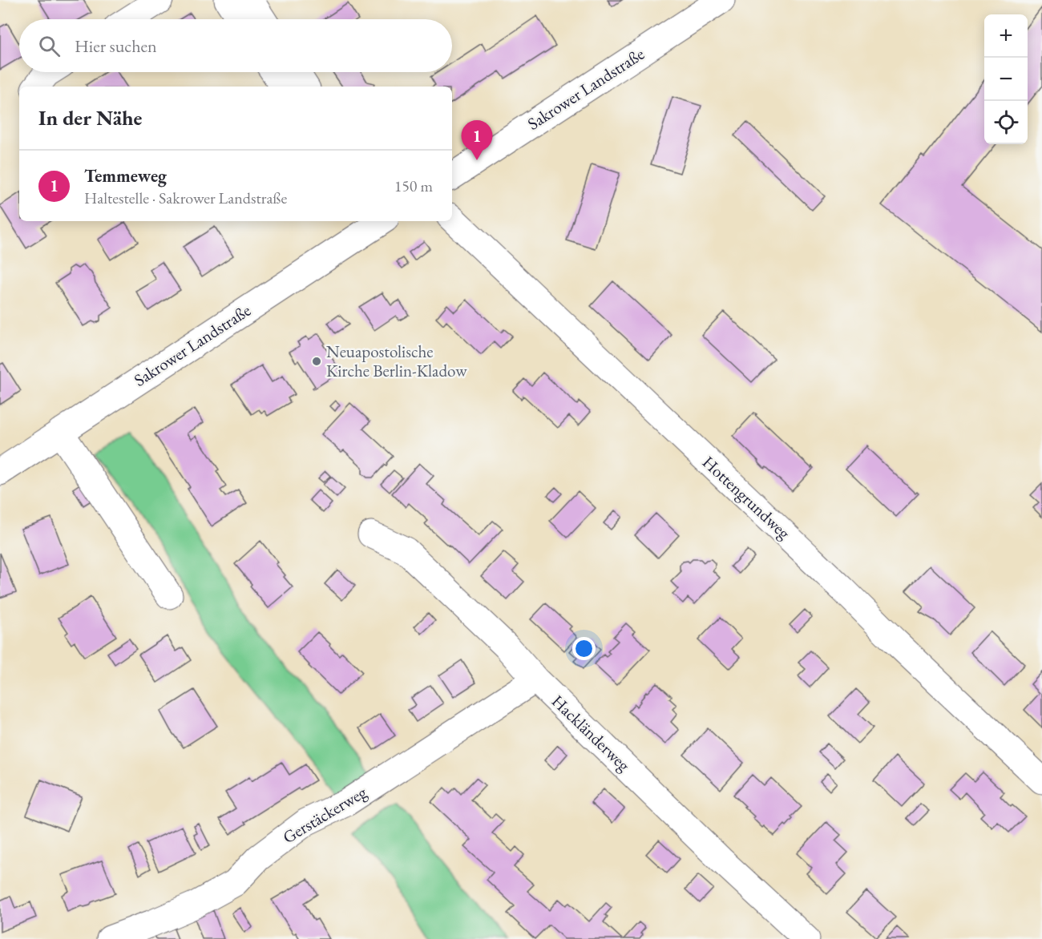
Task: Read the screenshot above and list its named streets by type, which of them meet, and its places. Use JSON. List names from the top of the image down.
{
  "streets": {
    "street": [
      "Sakrower Landstraße",
      "Hottengrundweg",
      "Hackländerweg",
      "Gerstäckerweg"
    ]
  },
  "crossings": [
    ["Hackländerweg", "Gerstäckerweg"]
  ],
  "places": ["Neuapostolische Kirche Berlin-Kladow"],
  "page": {
    "map_buttons": ["+", "−"],
    "search": "Hier suchen",
    "heading": "In der Nähe",
    "pins": "1",
    "list": [
      {
        "mark": "1",
        "name": "Temmeweg",
        "note": "Haltestelle · Sakrower Landstraße",
        "value": "150 m"
      }
    ]
  }
}
